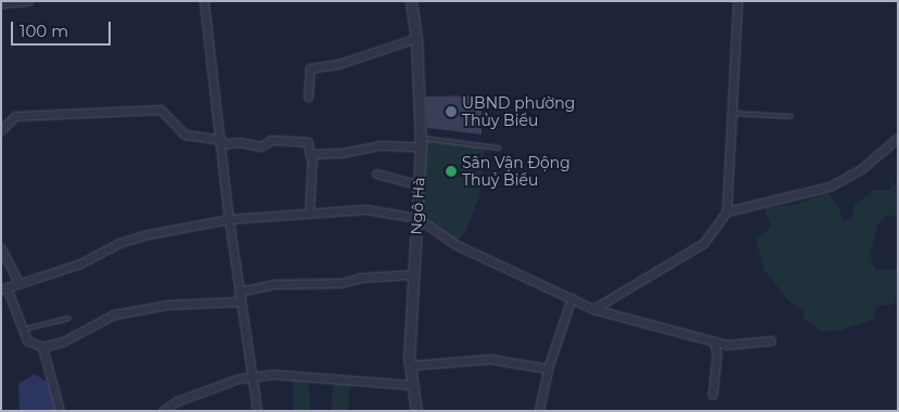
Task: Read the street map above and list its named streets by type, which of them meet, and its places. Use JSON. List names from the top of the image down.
{
  "streets": {
    "street": ["Ngô Hà"]
  },
  "places": ["UBND phường Thủy Biều", "Sân Vận Động Thuỷ Biều"],
  "scale_bar": "100 m"
}
